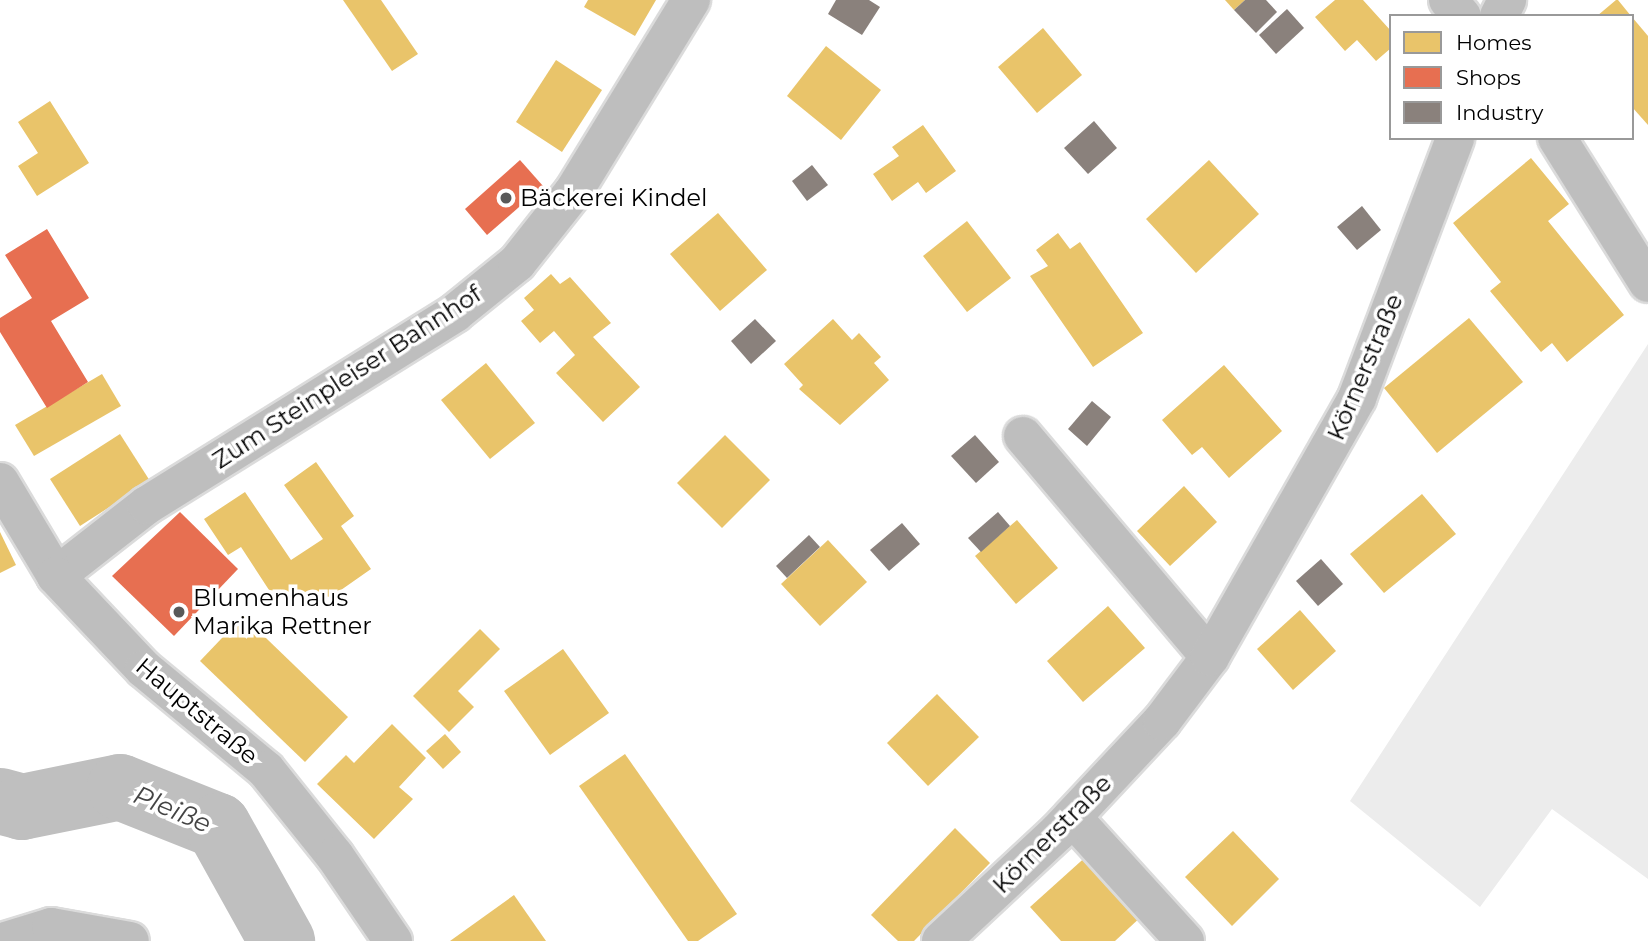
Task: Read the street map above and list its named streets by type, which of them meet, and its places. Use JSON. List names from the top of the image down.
{
  "streets": {
    "street": ["Körnerstraße", "Zum Steinpleiser Bahnhof", "Hauptstraße"]
  },
  "crossings": [
    ["Zum Steinpleiser Bahnhof", "Hauptstraße"]
  ],
  "water": ["Pleiße"],
  "places": ["Bäckerei Kindel", "Blumenhaus Marika Rettner"],
  "legend": ["Homes", "Shops", "Industry"]
}
